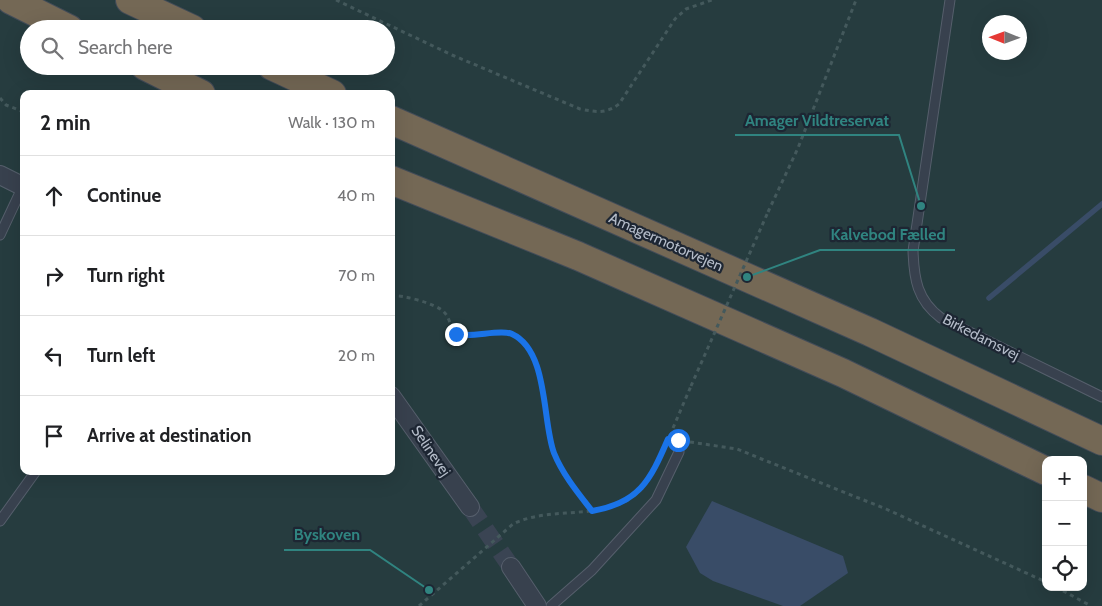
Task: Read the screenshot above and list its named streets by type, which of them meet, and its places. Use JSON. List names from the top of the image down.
{
  "streets": {
    "highway": ["Amagermotorvejen"],
    "street": ["Selinevej"],
    "lane": ["Birkedamsvej"]
  },
  "places": ["Amager Vildtreservat", "Kalvebod Fælled", "Byskoven"],
  "north": "left",
  "page": {
    "search": "Search here",
    "heading": ["2 min", "Walk · 130 m"],
    "list": [
      ["Continue", "40 m"],
      ["Turn right", "70 m"],
      ["Turn left", "20 m"],
      "Arrive at destination"
    ],
    "map_buttons": ["+", "−"]
  }
}
